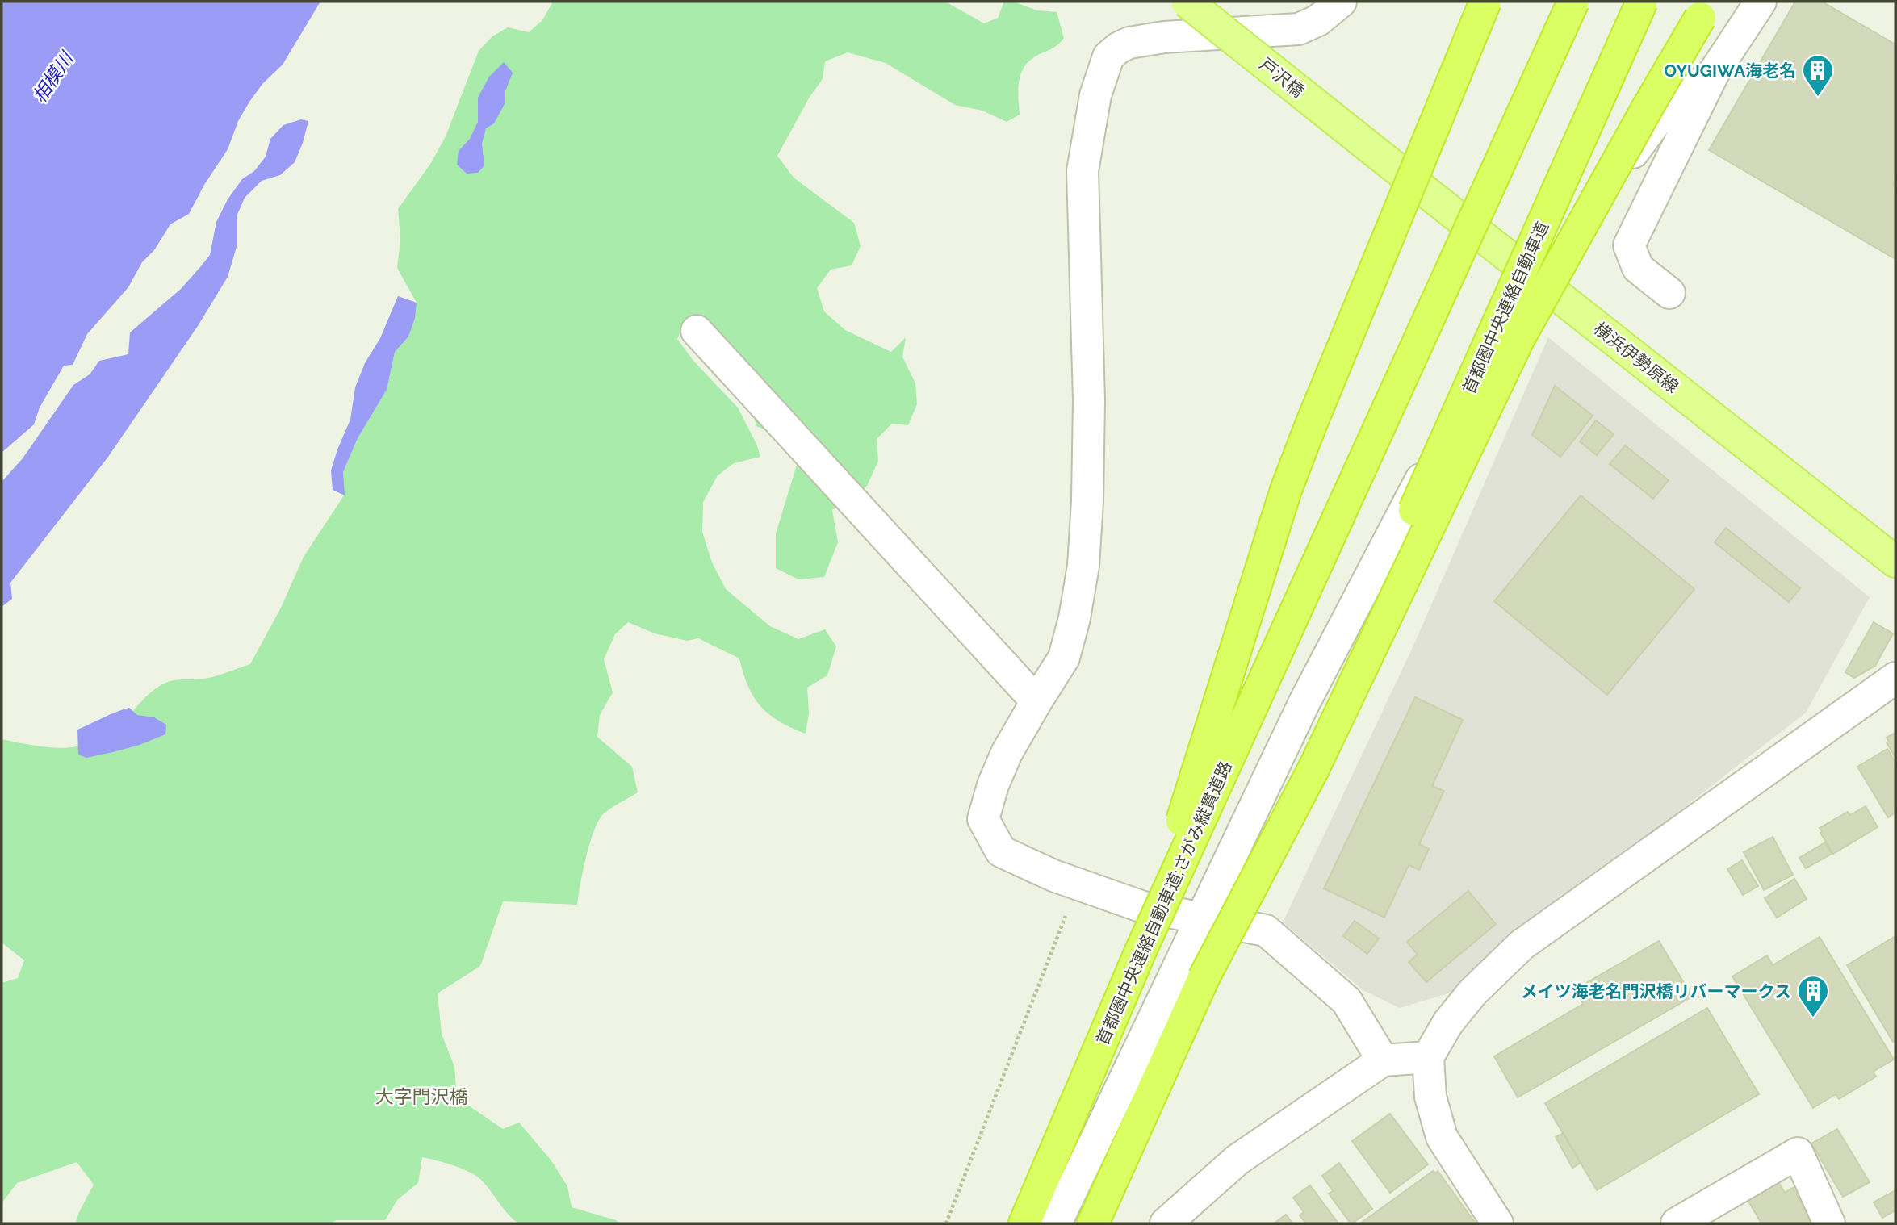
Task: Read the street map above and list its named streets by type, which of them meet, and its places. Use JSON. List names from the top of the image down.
{
  "streets": {
    "highway": ["首都圏中央連絡自動車道", "首都圏中央連絡自動車道;さがみ縦貫道路"],
    "main road": ["戸沢橋", "横浜伊勢原線"]
  },
  "crossings": [
    ["戸沢橋", "横浜伊勢原線"]
  ],
  "districts": ["大字門沢橋"],
  "water": ["相模川"],
  "places": {
    "building": ["OYUGIWA海老名", "メイツ海老名門沢橋リバーマークス"]
  }
}
